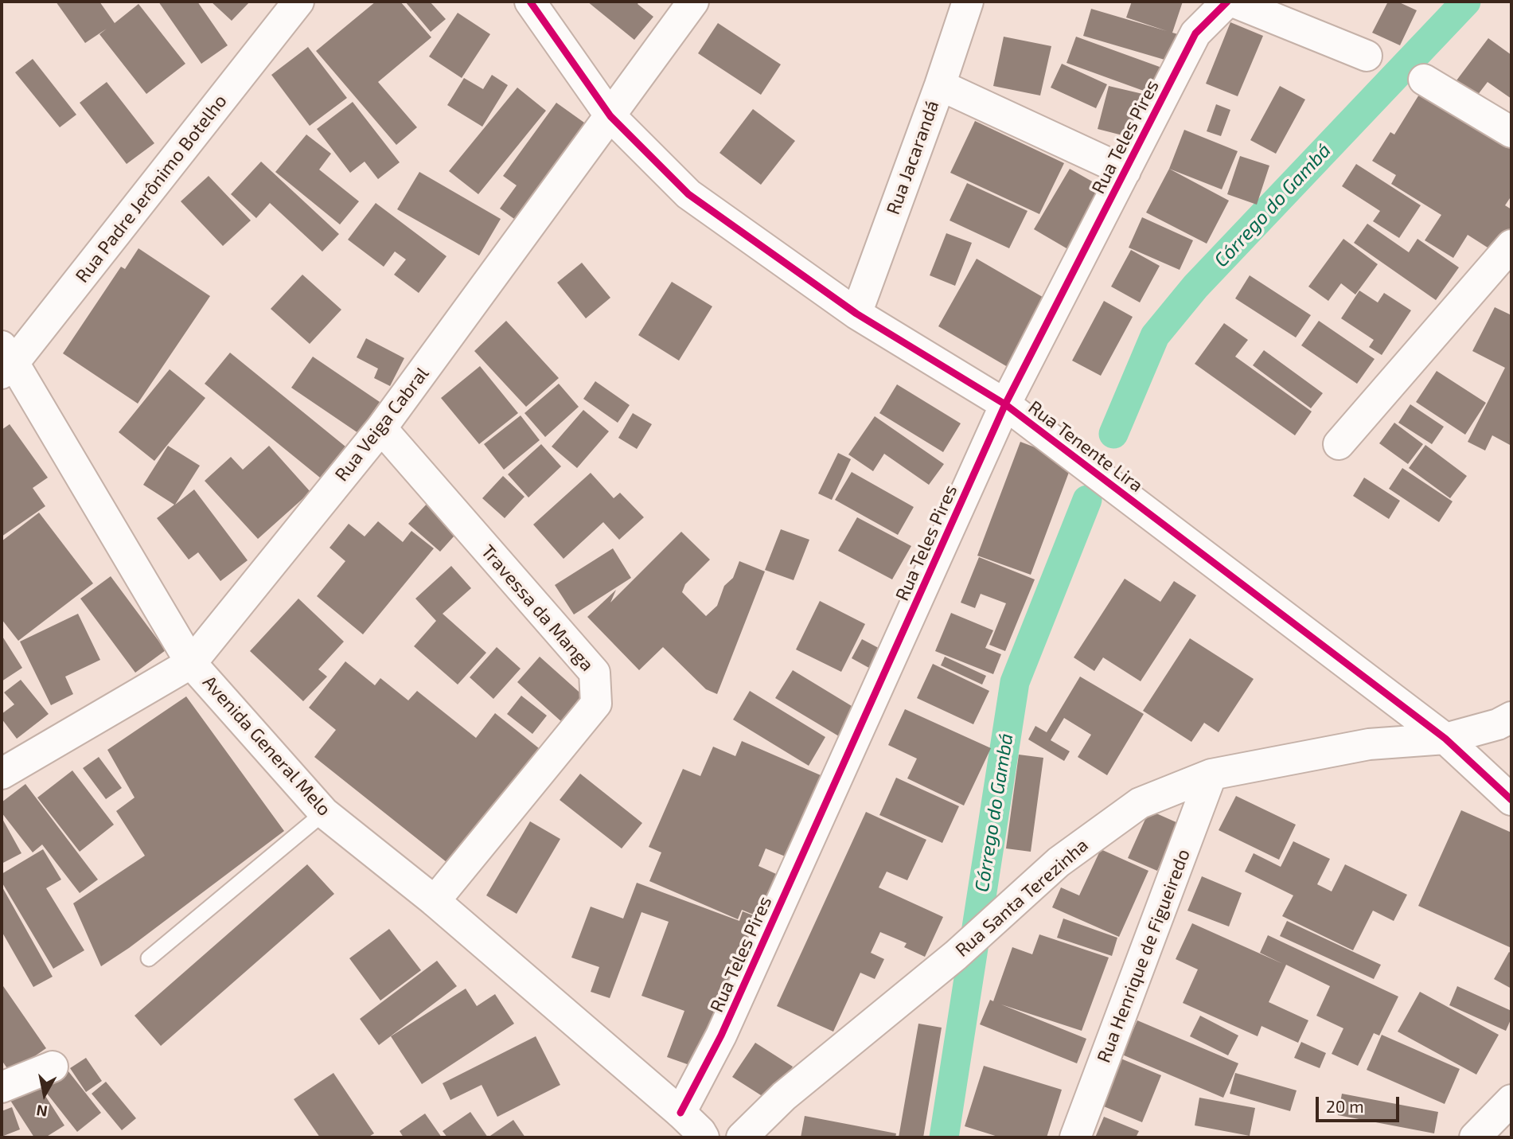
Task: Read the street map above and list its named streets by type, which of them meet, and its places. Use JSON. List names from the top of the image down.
{
  "streets": {
    "street": [
      "Rua Teles Pires",
      "Rua Jacarandá",
      "Rua Padre Jerônimo Botelho",
      "Rua Veiga Cabral",
      "Rua Tenente Lira",
      "Travessa da Manga",
      "Avenida General Melo",
      "Rua Santa Terezinha",
      "Rua Henrique de Figueiredo"
    ]
  },
  "crossings": [
    ["Rua Teles Pires", "Rua Tenente Lira"],
    ["Rua Teles Pires", "Avenida General Melo"],
    ["Rua Jacarandá", "Rua Tenente Lira"],
    ["Rua Padre Jerônimo Botelho", "Avenida General Melo"],
    ["Rua Veiga Cabral", "Rua Tenente Lira"],
    ["Rua Veiga Cabral", "Travessa da Manga"],
    ["Rua Veiga Cabral", "Avenida General Melo"],
    ["Rua Tenente Lira", "Rua Santa Terezinha"],
    ["Travessa da Manga", "Avenida General Melo"],
    ["Rua Santa Terezinha", "Rua Henrique de Figueiredo"]
  ],
  "water": ["Córrego do Gambá"],
  "scale_bar": "20 m",
  "north": "bottom"
}
